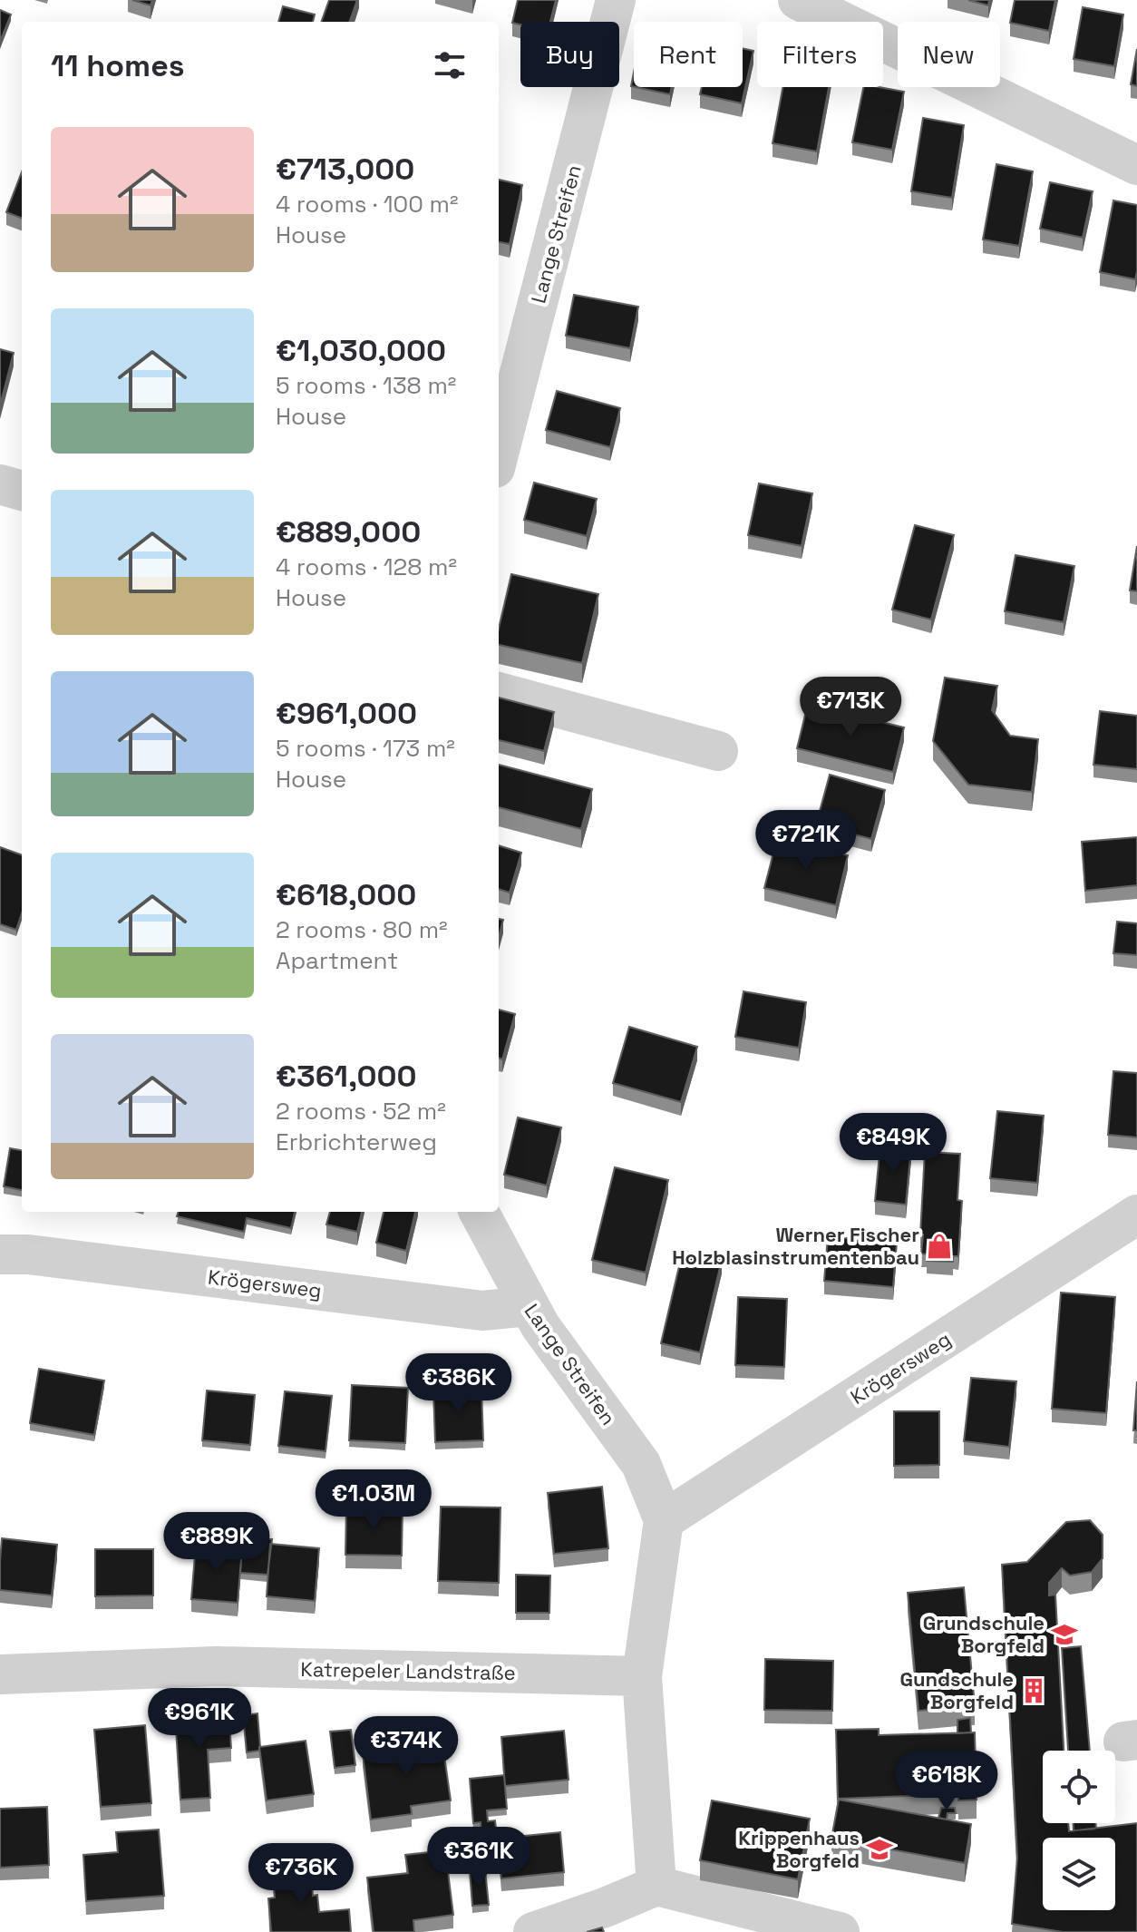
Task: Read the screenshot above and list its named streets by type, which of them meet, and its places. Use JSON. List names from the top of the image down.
{
  "streets": {
    "street": ["Lange Streifen", "Krögersweg", "Katrepeler Landstraße"]
  },
  "crossings": [
    ["Lange Streifen", "Krögersweg"]
  ],
  "places": {
    "shop": ["Werner Fischer Holzblasinstrumentenbau"],
    "school or university": ["Grundschule Borgfeld", "Krippenhaus Borgfeld"],
    "building": ["Gundschule Borgfeld"]
  },
  "page": {
    "chip": [
      "Buy",
      "Rent",
      "Filters",
      "New"
    ],
    "heading": "11 homes",
    "list": [
      {
        "name": "€713,000",
        "note": "4 rooms · 100 m² · House"
      },
      {
        "name": "€1,030,000",
        "note": "5 rooms · 138 m² · House"
      },
      {
        "name": "€889,000",
        "note": "4 rooms · 128 m² · House"
      },
      {
        "name": "€961,000",
        "note": "5 rooms · 173 m² · House"
      },
      {
        "name": "€618,000",
        "note": "2 rooms · 80 m² · Apartment"
      },
      {
        "name": "€361,000",
        "note": "2 rooms · 52 m² · Erbrichterweg"
      }
    ],
    "price": [
      "€713K",
      "€721K",
      "€849K",
      "€386K",
      "€1.03M",
      "€889K",
      "€961K",
      "€374K",
      "€618K",
      "€361K",
      "€736K"
    ]
  }
}
